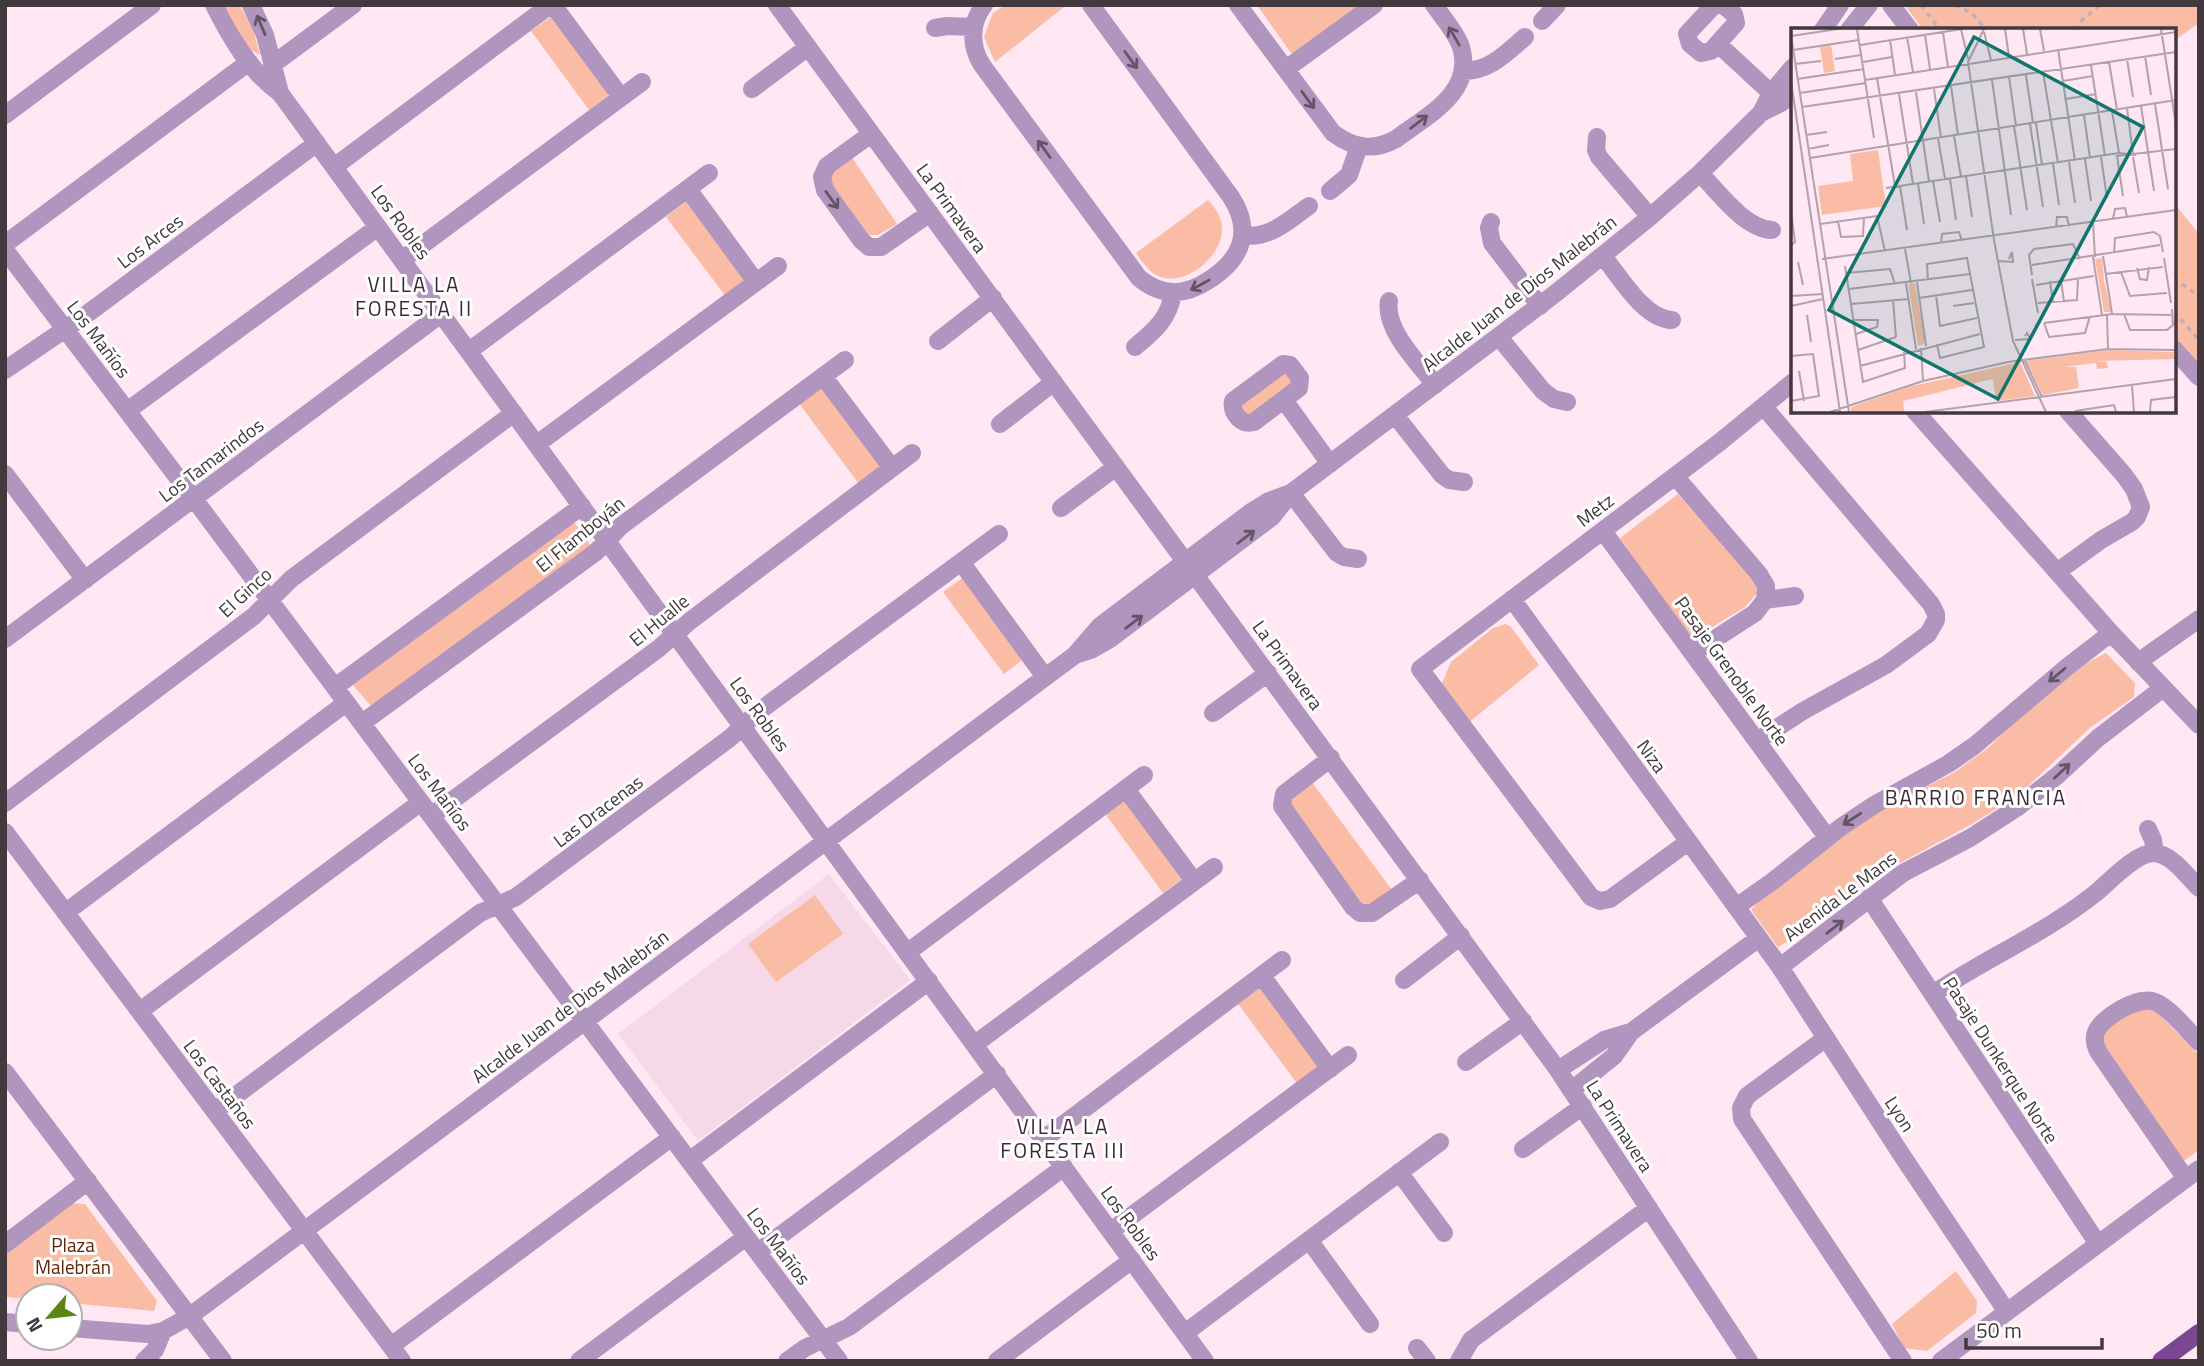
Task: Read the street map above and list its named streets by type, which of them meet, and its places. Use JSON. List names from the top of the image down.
{
  "streets": {
    "street": [
      "La Primavera",
      "Los Robles",
      "Los Arces",
      "Alcalde Juan de Dios Malebrán",
      "Los Mañíos",
      "Los Tamarindos",
      "Metz",
      "El Flamboyán",
      "El Ginco",
      "El Hualle",
      "Pasaje Grenoble Norte",
      "Niza",
      "Las Dracenas",
      "Avenida Le Mans",
      "Pasaje Dunkerque Norte",
      "Los Castaños",
      "Lyon"
    ]
  },
  "crossings": [
    ["La Primavera", "Alcalde Juan de Dios Malebrán"],
    ["La Primavera", "Avenida Le Mans"],
    ["Los Robles", "Los Arces"],
    ["Los Robles", "Alcalde Juan de Dios Malebrán"],
    ["Los Robles", "Los Tamarindos"],
    ["Los Robles", "El Flamboyán"],
    ["Los Robles", "El Ginco"],
    ["Los Robles", "El Hualle"],
    ["Los Robles", "Las Dracenas"],
    ["Los Arces", "Los Mañíos"],
    ["Alcalde Juan de Dios Malebrán", "Los Mañíos"],
    ["Alcalde Juan de Dios Malebrán", "Los Castaños"],
    ["Los Mañíos", "Los Tamarindos"],
    ["Los Mañíos", "El Flamboyán"],
    ["Los Mañíos", "El Ginco"],
    ["Los Mañíos", "El Hualle"],
    ["Los Mañíos", "Las Dracenas"],
    ["Metz", "Pasaje Grenoble Norte"],
    ["Metz", "Niza"],
    ["El Hualle", "Los Castaños"],
    ["Niza", "Avenida Le Mans"],
    ["Niza", "Lyon"],
    ["Las Dracenas", "Los Castaños"],
    ["Avenida Le Mans", "Pasaje Dunkerque Norte"],
    ["Avenida Le Mans", "Lyon"]
  ],
  "districts": ["VILLA LA FORESTA II", "BARRIO FRANCIA", "VILLA LA FORESTA III"],
  "parks": ["Plaza Malebrán"],
  "scale_bar": "50 m",
  "north": "bottom left"
}
